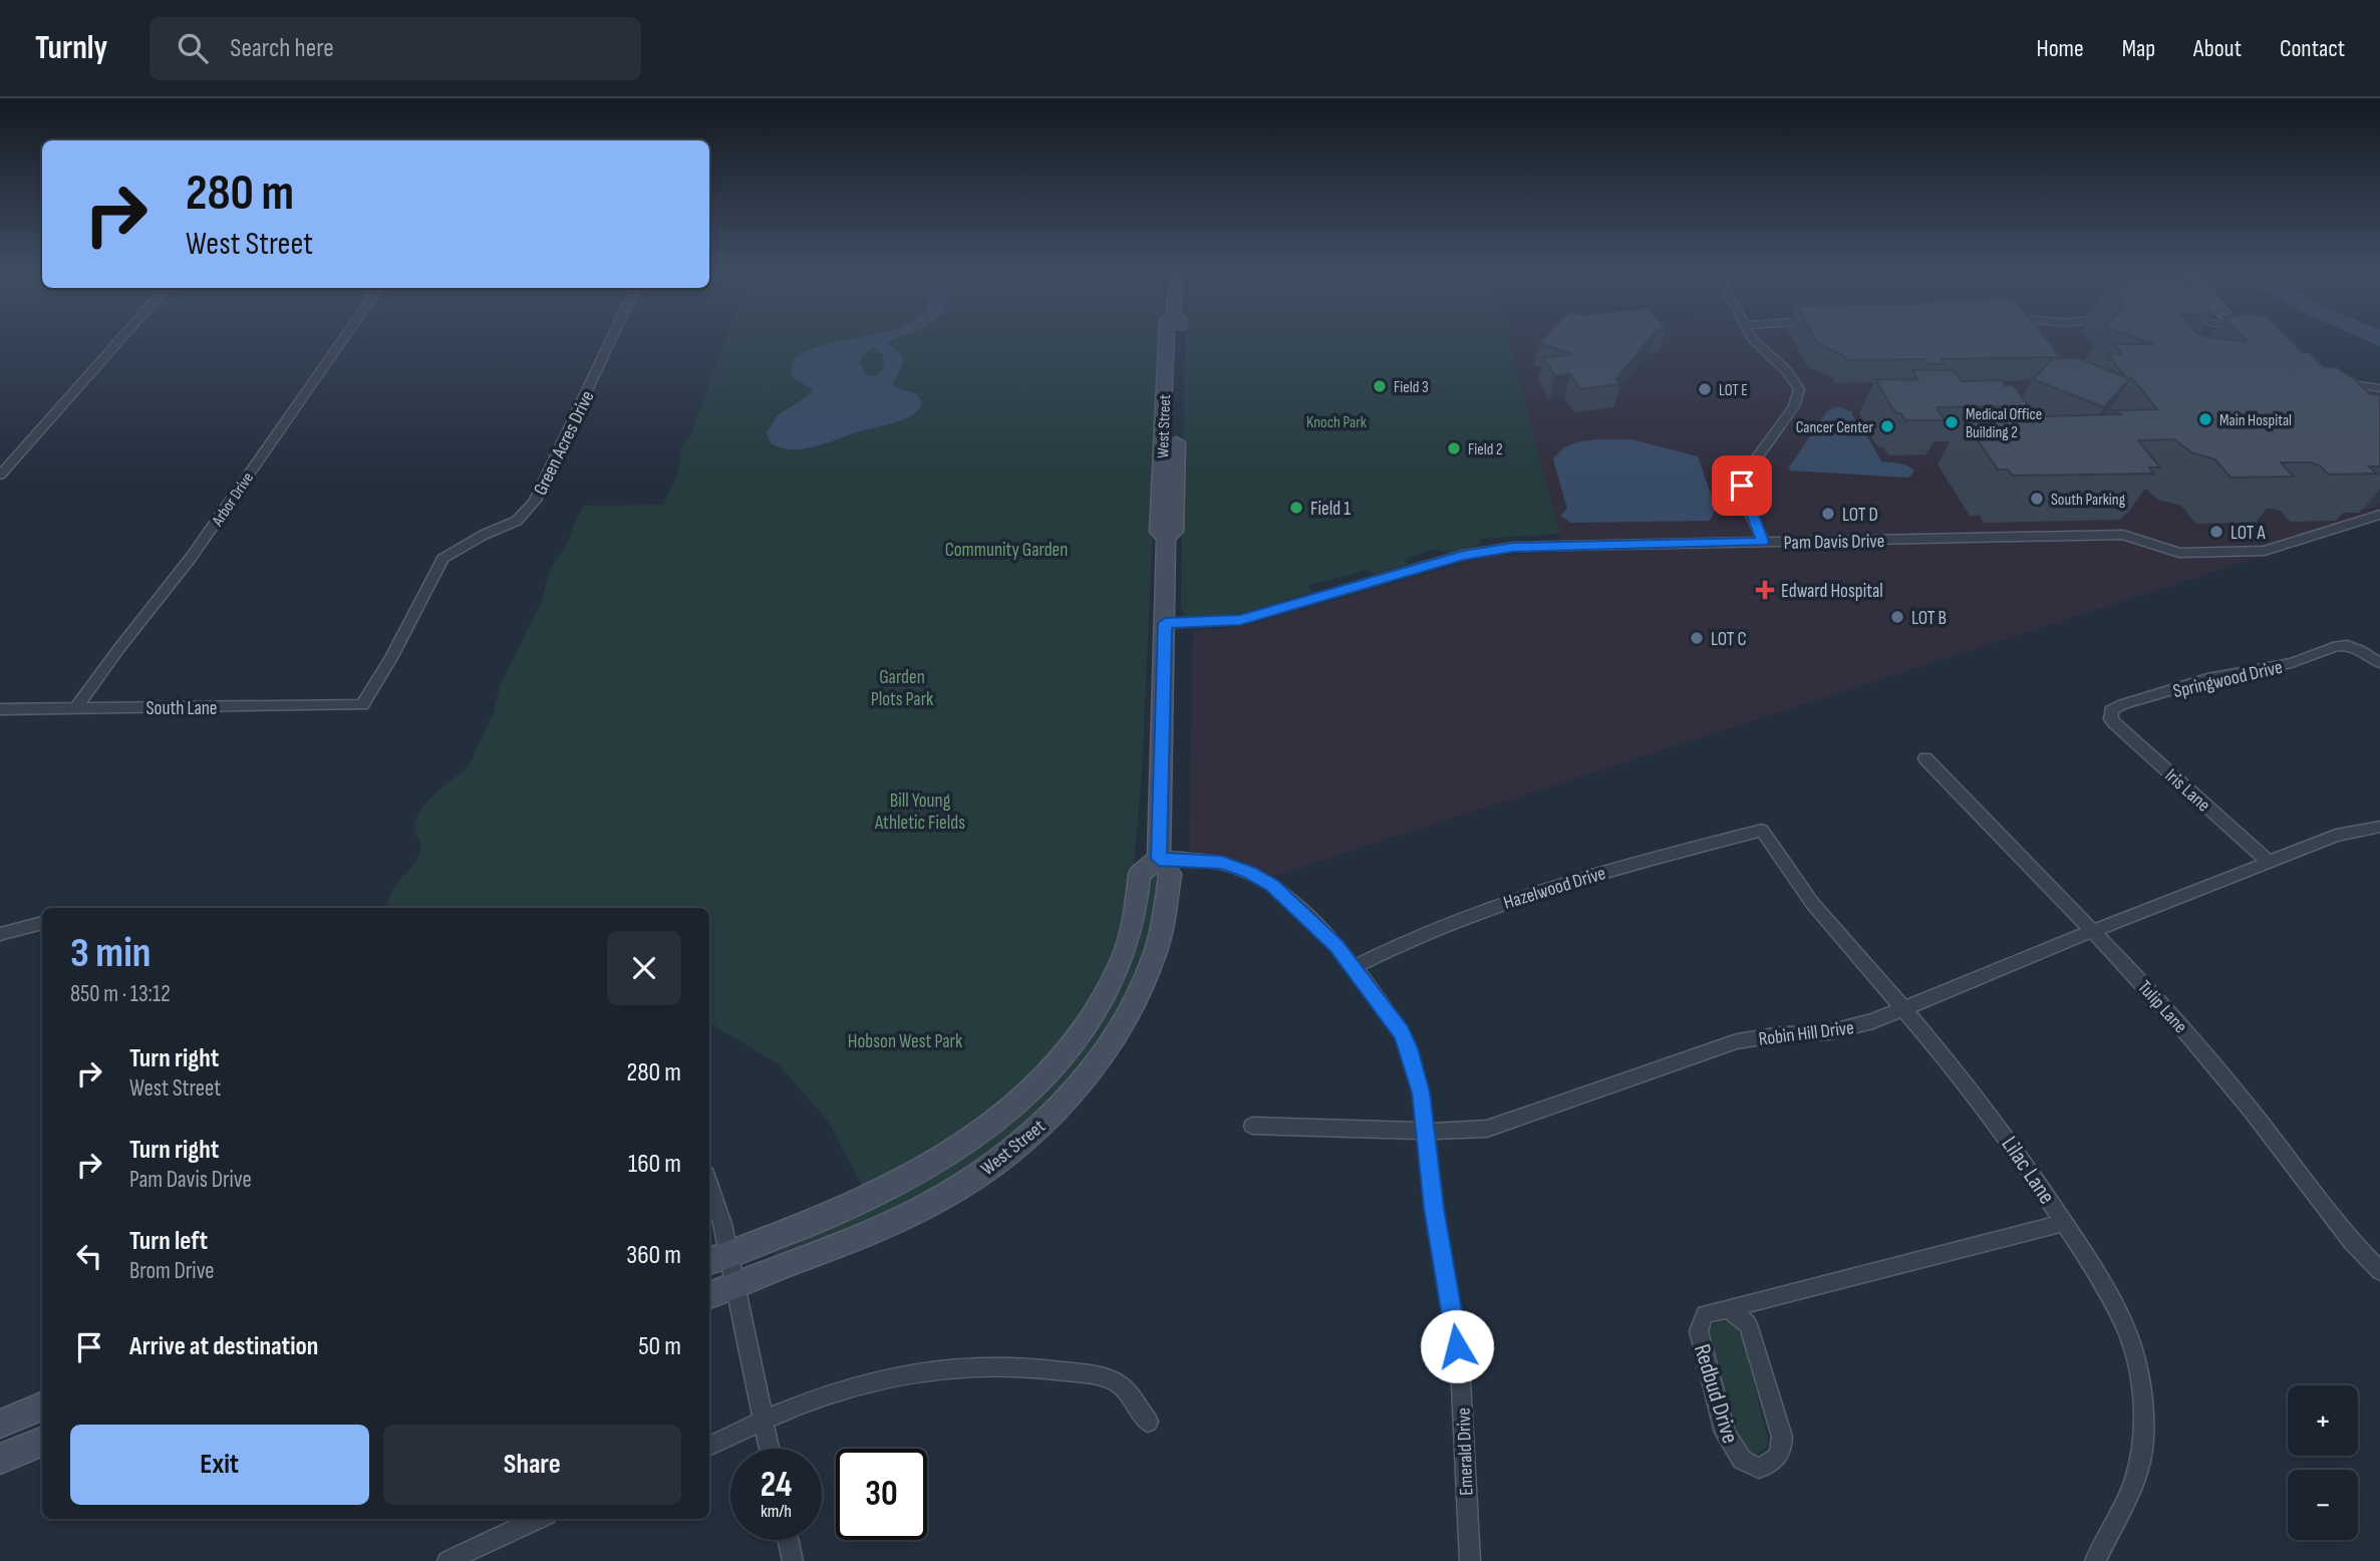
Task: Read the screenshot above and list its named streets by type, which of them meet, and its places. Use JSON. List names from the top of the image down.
{
  "streets": {
    "street": [
      "West Street",
      "Green Acres Drive",
      "Arbor Drive",
      "Pam Davis Drive",
      "Springwood Drive",
      "South Lane",
      "Iris Lane",
      "Hazelwood Drive",
      "Tulip Lane",
      "Robin Hill Drive",
      "Lilac Lane",
      "Redbud Drive",
      "Emerald Drive"
    ]
  },
  "crossings": [
    ["West Street", "Pam Davis Drive"],
    ["West Street", "Emerald Drive"],
    ["Green Acres Drive", "South Lane"],
    ["Arbor Drive", "South Lane"],
    ["Springwood Drive", "Iris Lane"],
    ["Iris Lane", "Robin Hill Drive"],
    ["Hazelwood Drive", "Lilac Lane"],
    ["Hazelwood Drive", "Emerald Drive"],
    ["Tulip Lane", "Robin Hill Drive"],
    ["Robin Hill Drive", "Lilac Lane"],
    ["Robin Hill Drive", "Emerald Drive"],
    ["Lilac Lane", "Redbud Drive"]
  ],
  "parks": [
    "Knoch Park",
    "Community Garden",
    "Garden Plots Park",
    "Bill Young Athletic Fields",
    "Hobson West Park"
  ],
  "places": {
    "other": [
      "Field 3",
      "LOT E",
      "Main Hospital",
      "Medical Office Building 2",
      "Cancer Center",
      "Field 2",
      "South Parking",
      "Field 1",
      "LOT D",
      "LOT A",
      "LOT B",
      "LOT C"
    ],
    "health": ["Edward Hospital"]
  },
  "page": {
    "header": "Turnly",
    "search": "Search here",
    "nav": [
      "Home",
      "Map",
      "About",
      "Contact"
    ],
    "turn": ["280 m", "West Street"],
    "heading": ["3 min", "850 m · 13:12"],
    "list": [
      {
        "name": "Turn right",
        "note": "West Street",
        "value": "280 m"
      },
      {
        "name": "Turn right",
        "note": "Pam Davis Drive",
        "value": "160 m"
      },
      {
        "name": "Turn left",
        "note": "Brom Drive",
        "value": "360 m"
      },
      {
        "name": "Arrive at destination",
        "value": "50 m"
      }
    ],
    "map_buttons": ["+", "−"],
    "buttons": ["Exit", "Share"],
    "speed": "24 km/h",
    "limit": "30"
  }
}
